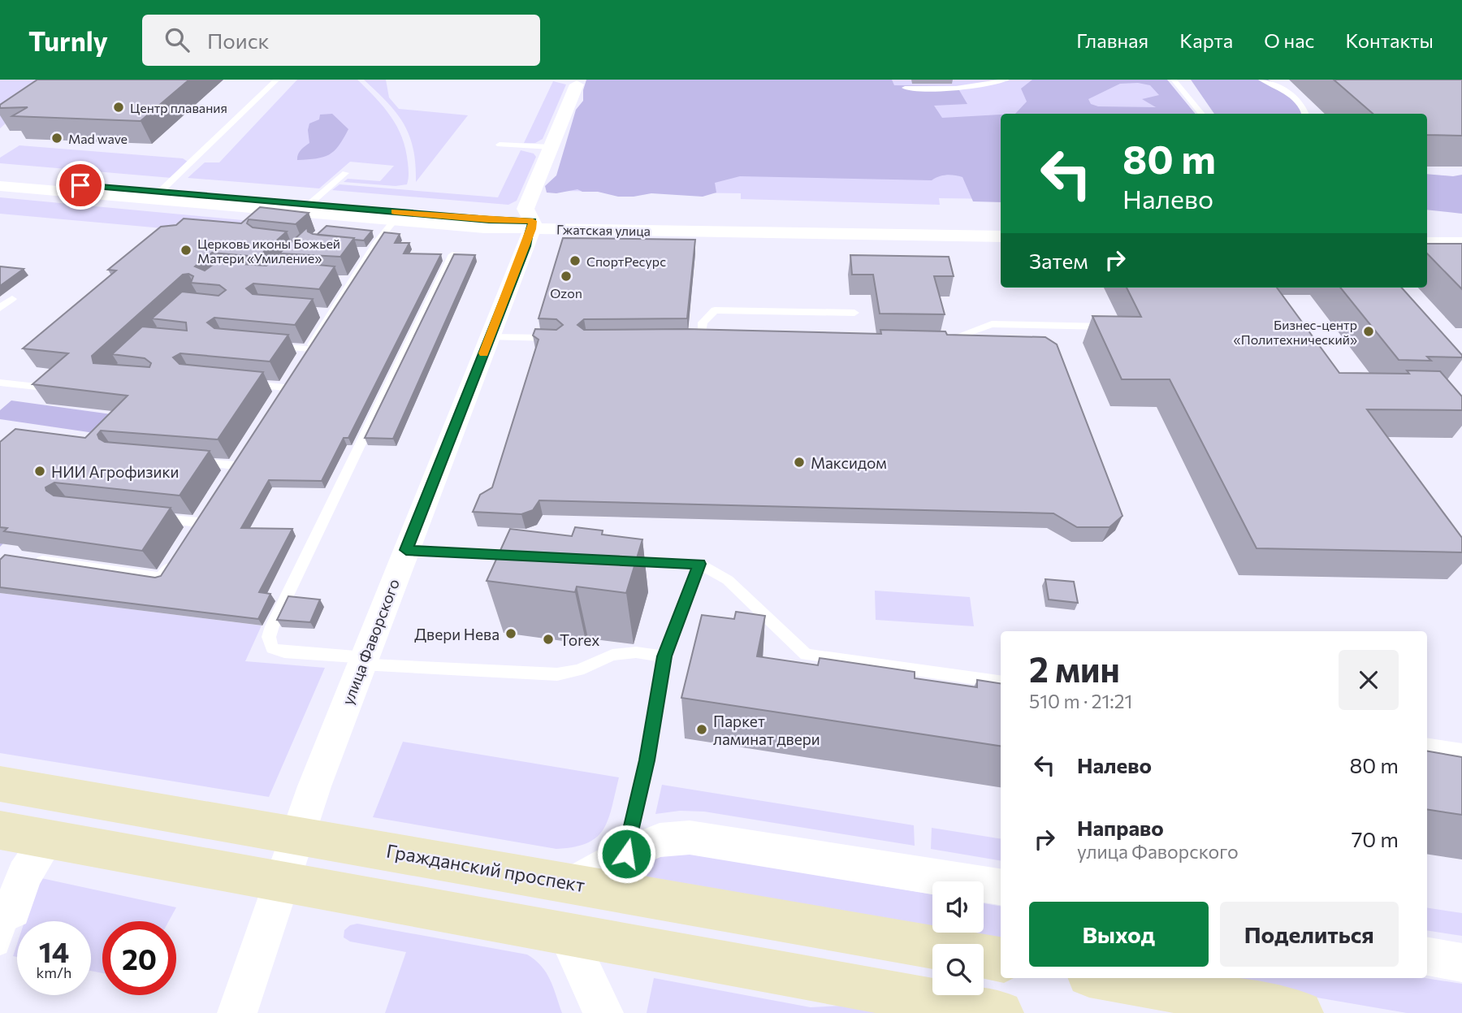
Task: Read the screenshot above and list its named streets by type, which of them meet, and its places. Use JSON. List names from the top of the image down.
{
  "streets": {
    "main road": ["Гражданский проспект"],
    "street": ["Гжатская улица", "улица Фаворского"]
  },
  "crossings": [
    ["Гжатская улица", "улица Фаворского"],
    ["улица Фаворского", "Гражданский проспект"]
  ],
  "places": [
    "Центр плавания",
    "Mad wave",
    "Церковь иконы Божьей Матери «Умиление»",
    "СпортРесурс",
    "Ozon",
    "Бизнес-центр «Политехнический»",
    "Максидом",
    "НИИ Агрофизики",
    "Двери Нева",
    "Torex",
    "Паркет ламинат двери"
  ],
  "page": {
    "header": "Turnly",
    "search": "Поиск",
    "nav": [
      "Главная",
      "Карта",
      "О нас",
      "Контакты"
    ],
    "turn": ["80 m", "Налево"],
    "then": "Затем",
    "heading": ["2 мин", "510 m · 21:21"],
    "list": [
      {
        "name": "Налево",
        "value": "80 m"
      },
      {
        "name": "Направо",
        "note": "улица Фаворского",
        "value": "70 m"
      }
    ],
    "buttons": ["Выход", "Поделиться"],
    "speed": "14 km/h",
    "limit": "20"
  }
}
